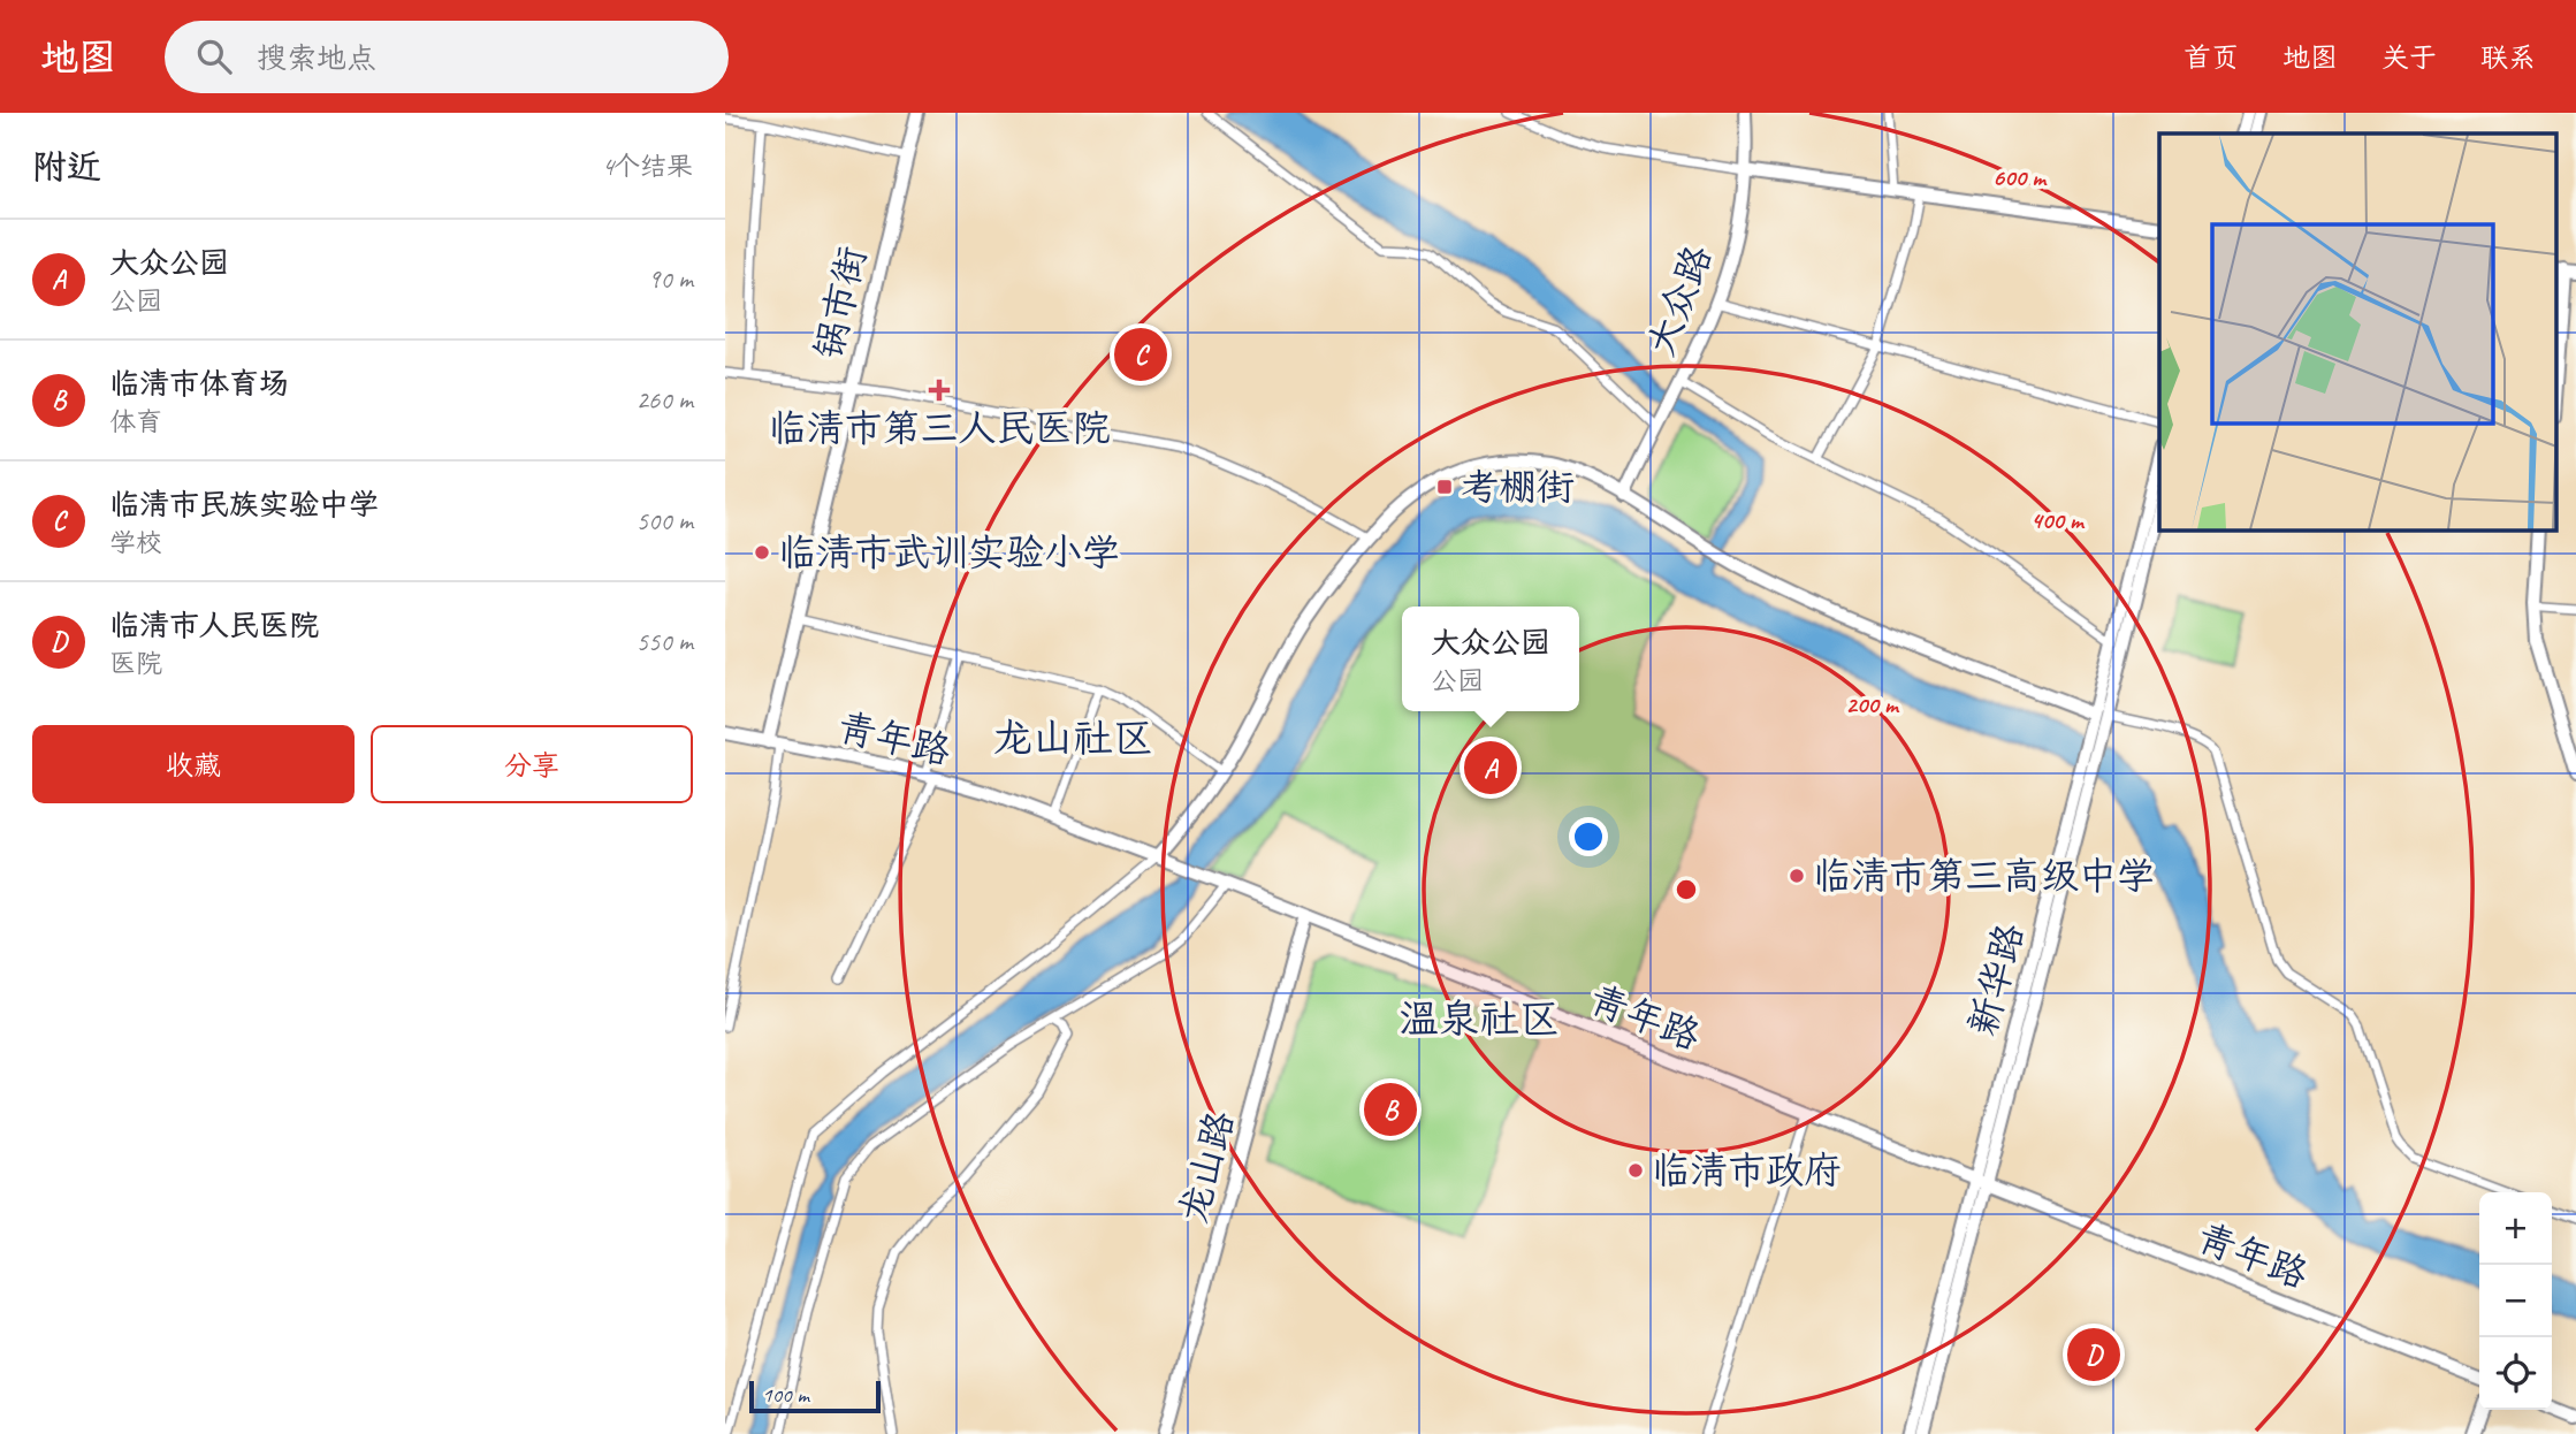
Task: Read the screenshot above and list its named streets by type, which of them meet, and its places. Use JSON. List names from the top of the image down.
{
  "streets": {
    "street": [
      "大众路",
      "锅市街",
      "青年路",
      "新华路",
      "龙山路"
    ]
  },
  "crossings": [
    ["锅市街", "青年路"],
    ["青年路", "新华路"],
    ["青年路", "龙山路"]
  ],
  "districts": ["龙山社区", "温泉社区"],
  "places": {
    "health": ["临清市第三人民医院"],
    "transit": ["考棚街"],
    "other": ["临清市武训实验小学", "临清市第三高级中学", "临清市政府"]
  },
  "scale_bar": "100 m",
  "page": {
    "header": "地图",
    "search": "搜索地点",
    "nav": [
      "首页",
      "地图",
      "关于",
      "联系"
    ],
    "heading": ["附近", "4个结果"],
    "list": [
      {
        "mark": "A",
        "name": "大众公园",
        "note": "公园",
        "value": "90 m"
      },
      {
        "mark": "B",
        "name": "临清市体育场",
        "note": "体育",
        "value": "260 m"
      },
      {
        "mark": "C",
        "name": "临清市民族实验中学",
        "note": "学校",
        "value": "500 m"
      },
      {
        "mark": "D",
        "name": "临清市人民医院",
        "note": "医院",
        "value": "550 m"
      }
    ],
    "pins": [
      "C",
      "A",
      "B",
      "D"
    ],
    "popup": ["大众公园", "公园"],
    "buttons": ["收藏", "分享"],
    "map_buttons": ["+", "−"],
    "scale": "100 m"
  },
  "rings": ["600 m", "400 m", "200 m"]
}
